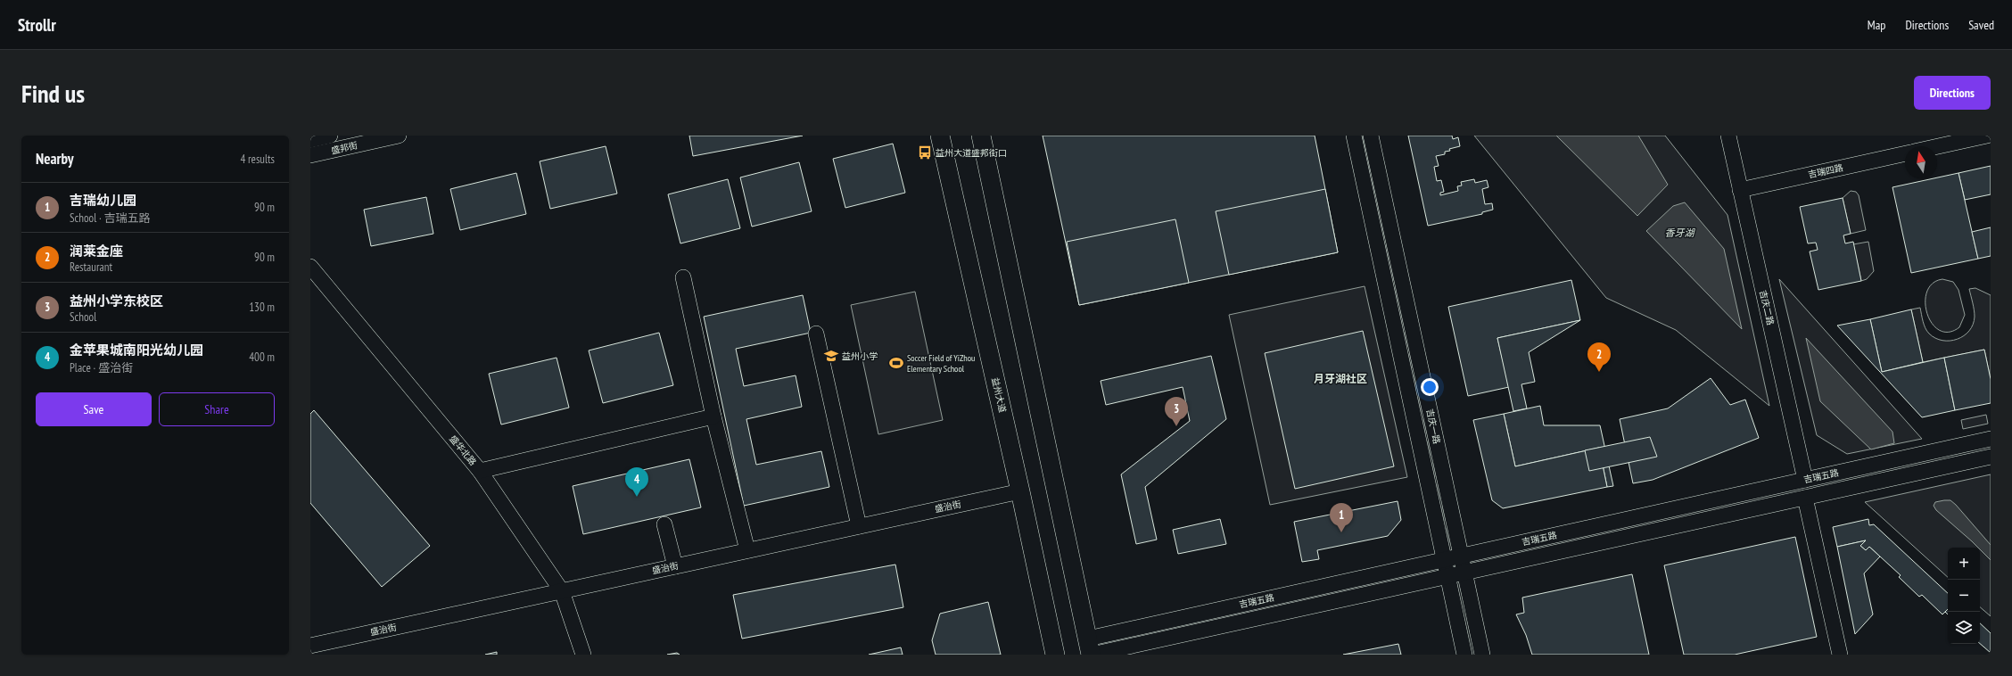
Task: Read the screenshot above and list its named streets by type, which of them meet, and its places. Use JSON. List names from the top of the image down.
{
  "streets": {
    "main road": ["益州大道"],
    "street": [
      "盛邦街",
      "吉瑞四路",
      "吉庆二路",
      "吉庆一路",
      "盛华北路",
      "吉瑞五路",
      "盛治街"
    ]
  },
  "crossings": [
    ["吉瑞四路", "吉庆二路"],
    ["吉庆二路", "吉瑞五路"],
    ["益州大道", "盛治街"],
    ["吉庆一路", "吉瑞五路"],
    ["盛华北路", "盛治街"]
  ],
  "districts": ["月牙湖社区"],
  "water": ["香牙湖"],
  "places": {
    "bus stop": ["益州大道盛邦街口"],
    "school or university": ["益州小学"],
    "sports": ["Soccer Field of YiZhou Elementary School"]
  },
  "north": "top",
  "page": {
    "header": "Strollr",
    "nav": ["Map", "Directions", "Saved"],
    "buttons": [
      "Directions",
      ["Save", "Share"]
    ],
    "title": "Find us",
    "heading": ["Nearby", "4 results"],
    "list": [
      {
        "mark": "1",
        "name": "吉瑞幼儿园",
        "note": "School · 吉瑞五路",
        "value": "90 m"
      },
      {
        "mark": "2",
        "name": "润莱金座",
        "note": "Restaurant",
        "value": "90 m"
      },
      {
        "mark": "3",
        "name": "益州小学东校区",
        "note": "School",
        "value": "130 m"
      },
      {
        "mark": "4",
        "name": "金苹果城南阳光幼儿园",
        "note": "Place · 盛治街",
        "value": "400 m"
      }
    ],
    "pins": [
      "2",
      "3",
      "4",
      "1"
    ],
    "map_buttons": ["+", "−"]
  }
}
